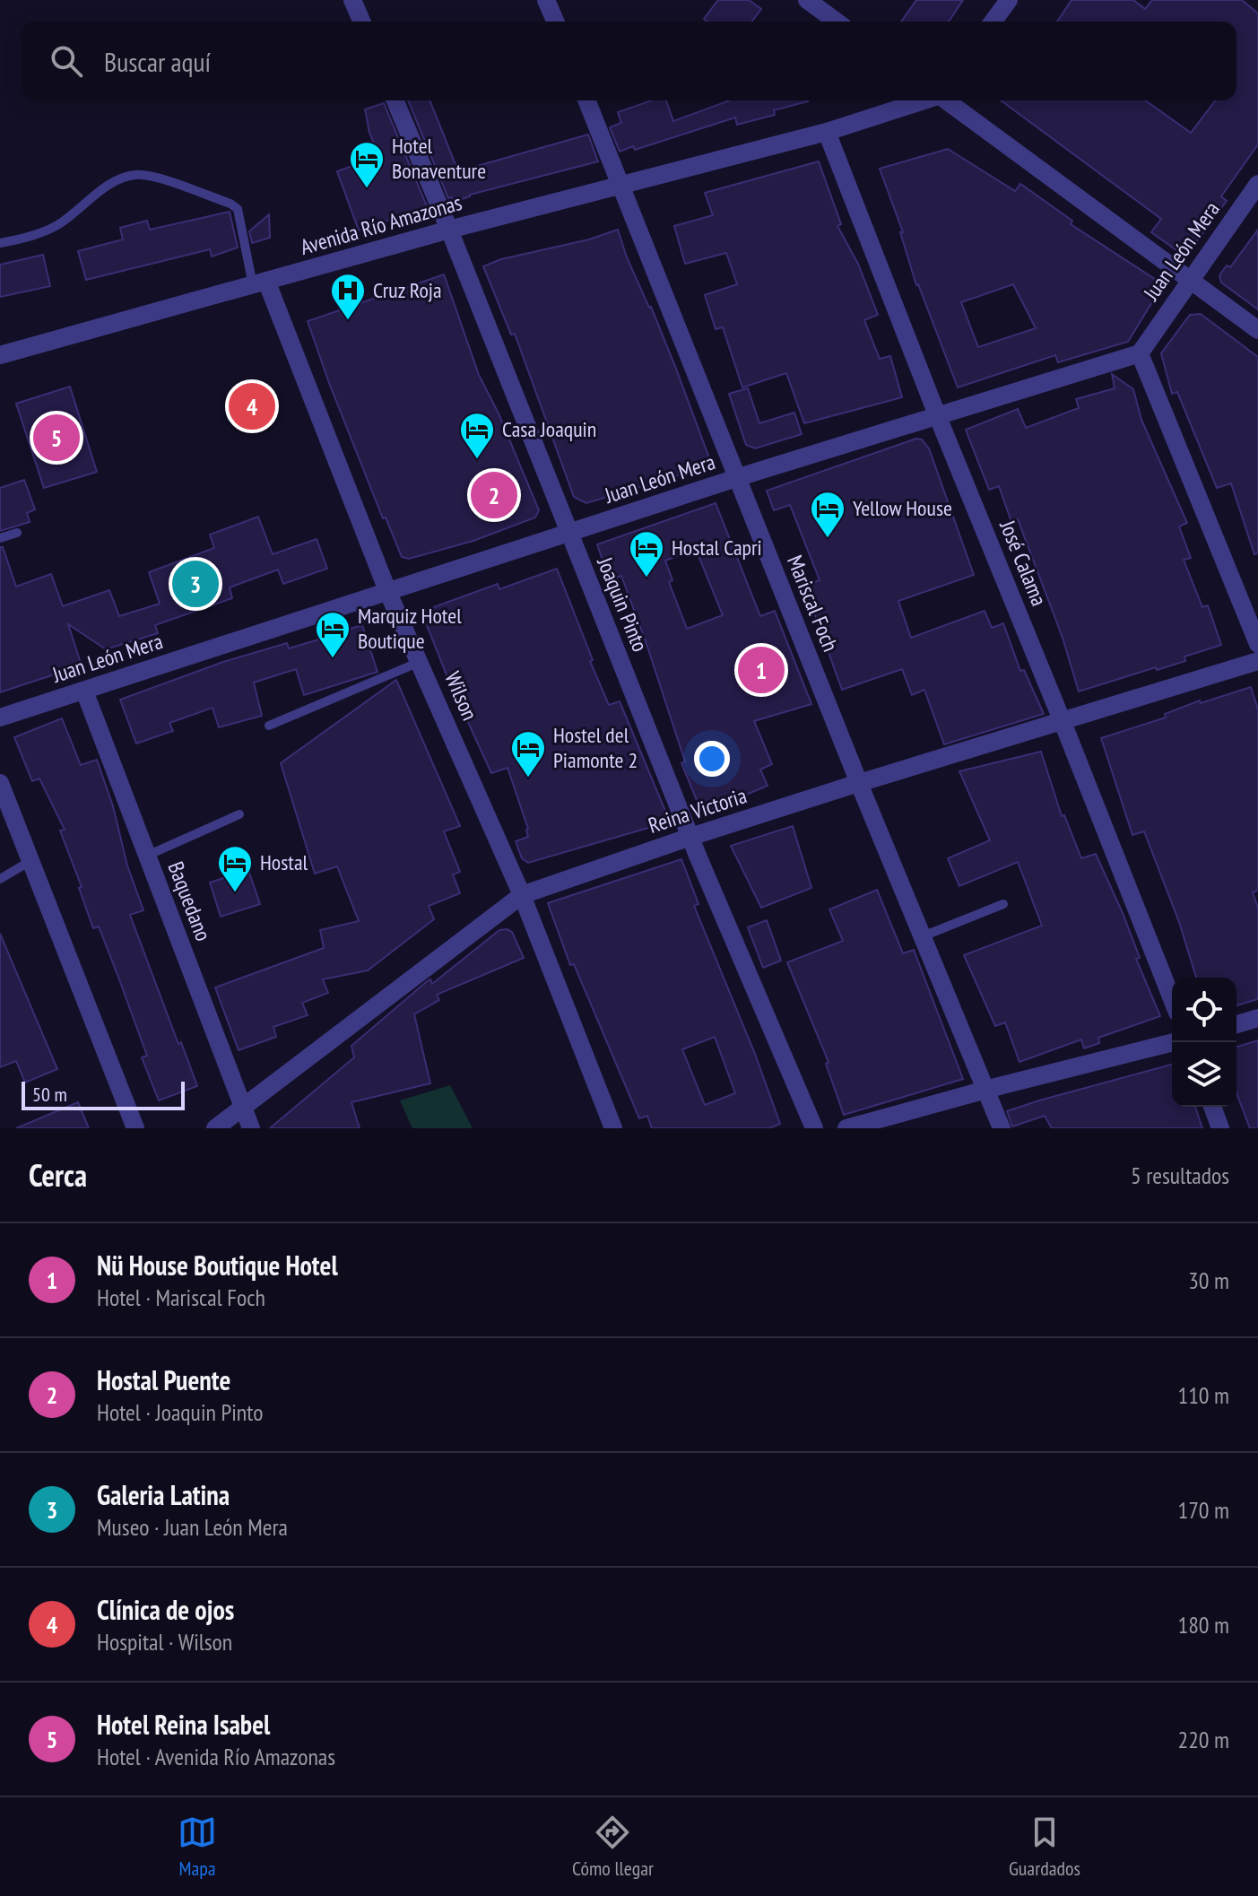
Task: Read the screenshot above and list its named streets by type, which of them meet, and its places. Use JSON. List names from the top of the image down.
{
  "streets": {
    "street": [
      "Avenida Río Amazonas",
      "Juan León Mera",
      "José Calama",
      "Mariscal Foch",
      "Joaquin Pinto",
      "Wilson",
      "Reina Victoria",
      "Baquedano"
    ]
  },
  "crossings": [
    ["Avenida Río Amazonas", "José Calama"],
    ["Avenida Río Amazonas", "Mariscal Foch"],
    ["Avenida Río Amazonas", "Joaquin Pinto"],
    ["Avenida Río Amazonas", "Wilson"],
    ["Juan León Mera", "José Calama"],
    ["Juan León Mera", "Mariscal Foch"],
    ["Juan León Mera", "Joaquin Pinto"],
    ["Juan León Mera", "Wilson"],
    ["Juan León Mera", "Baquedano"],
    ["José Calama", "Reina Victoria"],
    ["Mariscal Foch", "Reina Victoria"],
    ["Joaquin Pinto", "Reina Victoria"],
    ["Wilson", "Reina Victoria"],
    ["Reina Victoria", "Baquedano"]
  ],
  "places": {
    "hotel": [
      "Hotel Bonaventure",
      "Casa Joaquin",
      "Yellow House",
      "Hostal Capri",
      "Marquiz Hotel Boutique",
      "Hostel del Piamonte 2",
      "Hostal"
    ],
    "hospital": ["Cruz Roja"]
  },
  "scale_bar": "50 m",
  "page": {
    "search": "Buscar aquí",
    "pins": [
      "4",
      "5",
      "2",
      "3",
      "1"
    ],
    "scale": "50 m",
    "heading": ["Cerca", "5 resultados"],
    "list": [
      {
        "mark": "1",
        "name": "Nü House Boutique Hotel",
        "note": "Hotel · Mariscal Foch",
        "value": "30 m"
      },
      {
        "mark": "2",
        "name": "Hostal Puente",
        "note": "Hotel · Joaquin Pinto",
        "value": "110 m"
      },
      {
        "mark": "3",
        "name": "Galeria Latina",
        "note": "Museo · Juan León Mera",
        "value": "170 m"
      },
      {
        "mark": "4",
        "name": "Clínica de ojos",
        "note": "Hospital · Wilson",
        "value": "180 m"
      },
      {
        "mark": "5",
        "name": "Hotel Reina Isabel",
        "note": "Hotel · Avenida Río Amazonas",
        "value": "220 m"
      }
    ],
    "nav": ["Mapa", "Cómo llegar", "Guardados"]
  }
}
